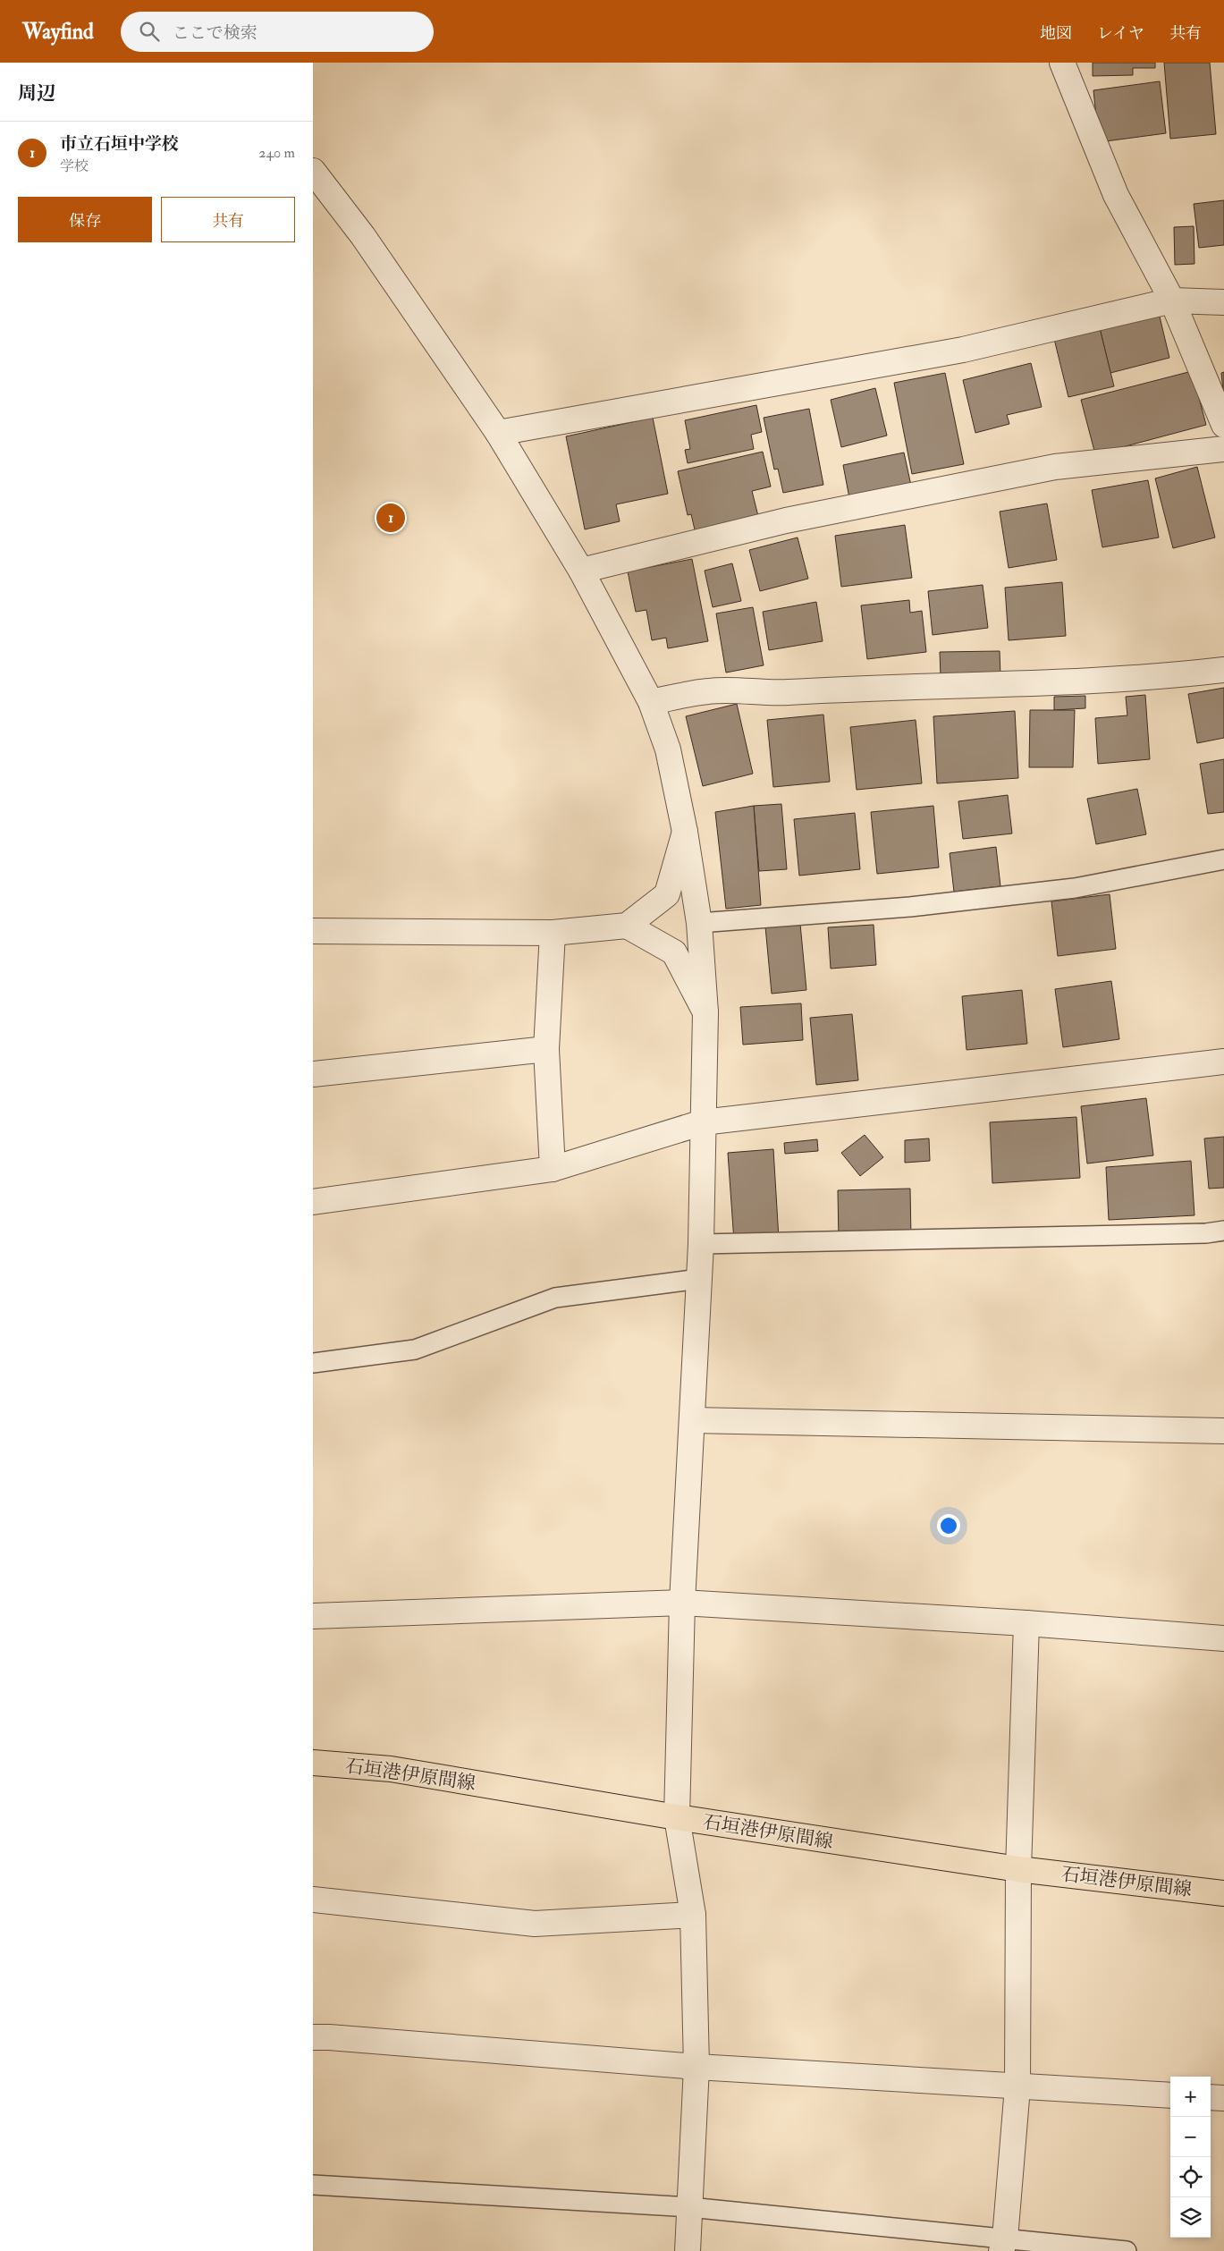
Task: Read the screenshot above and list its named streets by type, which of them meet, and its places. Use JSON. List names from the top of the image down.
{
  "streets": {
    "main road": ["石垣港伊原間線"]
  },
  "page": {
    "header": "Wayfind",
    "search": "ここで検索",
    "nav": ["地図", "レイヤ", "共有"],
    "heading": "周辺",
    "list": [
      {
        "mark": "1",
        "name": "市立石垣中学校",
        "note": "学校",
        "value": "240 m"
      }
    ],
    "buttons": ["保存", "共有"],
    "pins": "1",
    "map_buttons": ["+", "−"]
  }
}
